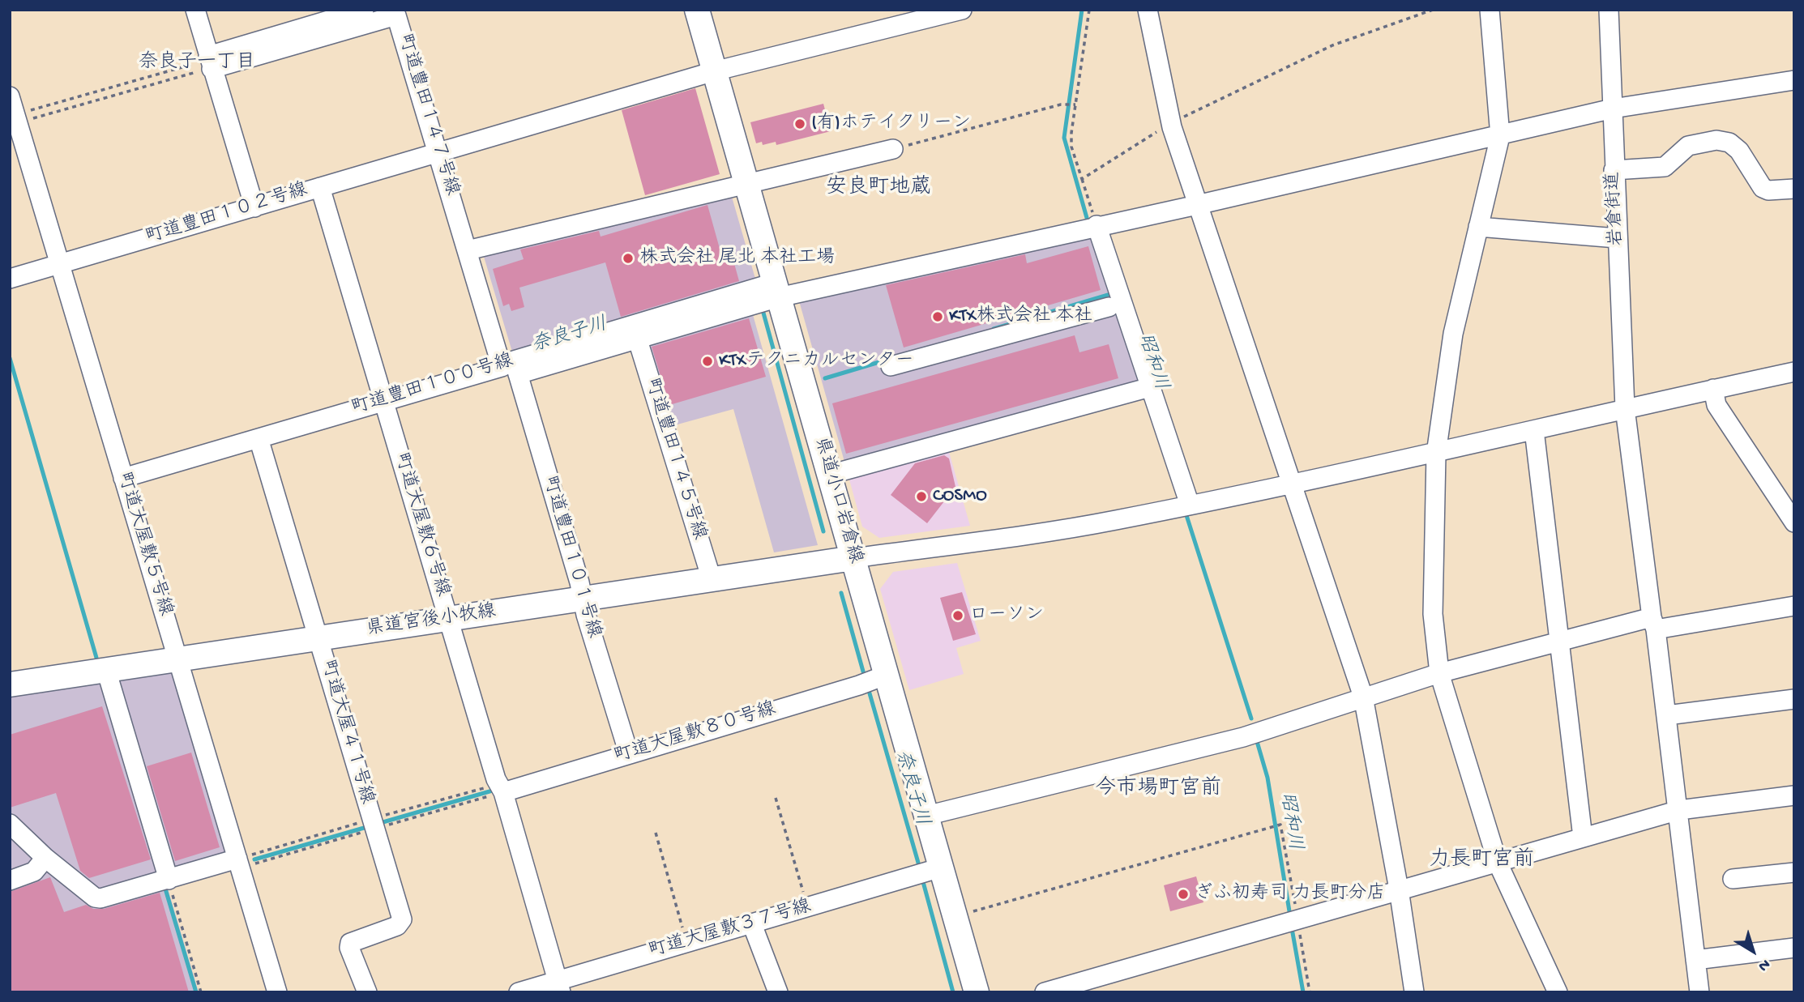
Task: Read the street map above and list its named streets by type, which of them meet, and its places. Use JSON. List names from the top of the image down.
{
  "streets": {
    "main road": ["県道小口岩倉線", "県道宮後小牧線"],
    "street": [
      "町道豊田１４７号線",
      "岩倉街道",
      "町道豊田１０２号線",
      "町道豊田１００号線",
      "町道豊田１４５号線",
      "町道大屋敷６号線",
      "町道大屋敷５号線",
      "町道豊田１０１号線",
      "町道大屋４１号線",
      "町道大屋敷８０号線",
      "町道大屋敷３７号線"
    ]
  },
  "crossings": [
    ["町道豊田１４７号線", "町道豊田１０２号線"],
    ["町道豊田１４７号線", "町道豊田１００号線"],
    ["町道豊田１４７号線", "町道豊田１０１号線"],
    ["岩倉街道", "町道豊田１００号線"],
    ["町道豊田１０２号線", "県道小口岩倉線"],
    ["町道豊田１０２号線", "町道大屋敷６号線"],
    ["町道豊田１０２号線", "町道大屋敷５号線"],
    ["町道豊田１００号線", "町道豊田１４５号線"],
    ["町道豊田１００号線", "県道小口岩倉線"],
    ["町道豊田１００号線", "町道大屋敷６号線"],
    ["町道豊田１００号線", "町道大屋敷５号線"],
    ["町道豊田１００号線", "町道豊田１０１号線"],
    ["町道豊田１００号線", "町道大屋４１号線"],
    ["町道豊田１４５号線", "県道宮後小牧線"],
    ["県道小口岩倉線", "県道宮後小牧線"],
    ["県道小口岩倉線", "町道大屋敷８０号線"],
    ["県道小口岩倉線", "町道大屋敷３７号線"],
    ["町道大屋敷６号線", "県道宮後小牧線"],
    ["町道大屋敷６号線", "町道大屋敷８０号線"],
    ["町道大屋敷６号線", "町道大屋敷３７号線"],
    ["町道大屋敷５号線", "県道宮後小牧線"],
    ["町道豊田１０１号線", "県道宮後小牧線"],
    ["町道豊田１０１号線", "町道大屋敷８０号線"],
    ["県道宮後小牧線", "町道大屋４１号線"]
  ],
  "districts": [
    "奈良子一丁目",
    "安良町地蔵",
    "今市場町宮前",
    "力長町宮前"
  ],
  "water": ["奈良子川", "昭和川"],
  "places": [
    "(有)ホテイクリーン",
    "株式会社 尾北 本社工場",
    "KTX株式会社 本社",
    "KTXテクニカルセンター",
    "COSMO",
    "ローソン",
    "ぎふ初寿司 力長町分店"
  ],
  "north": "bottom right"
}
